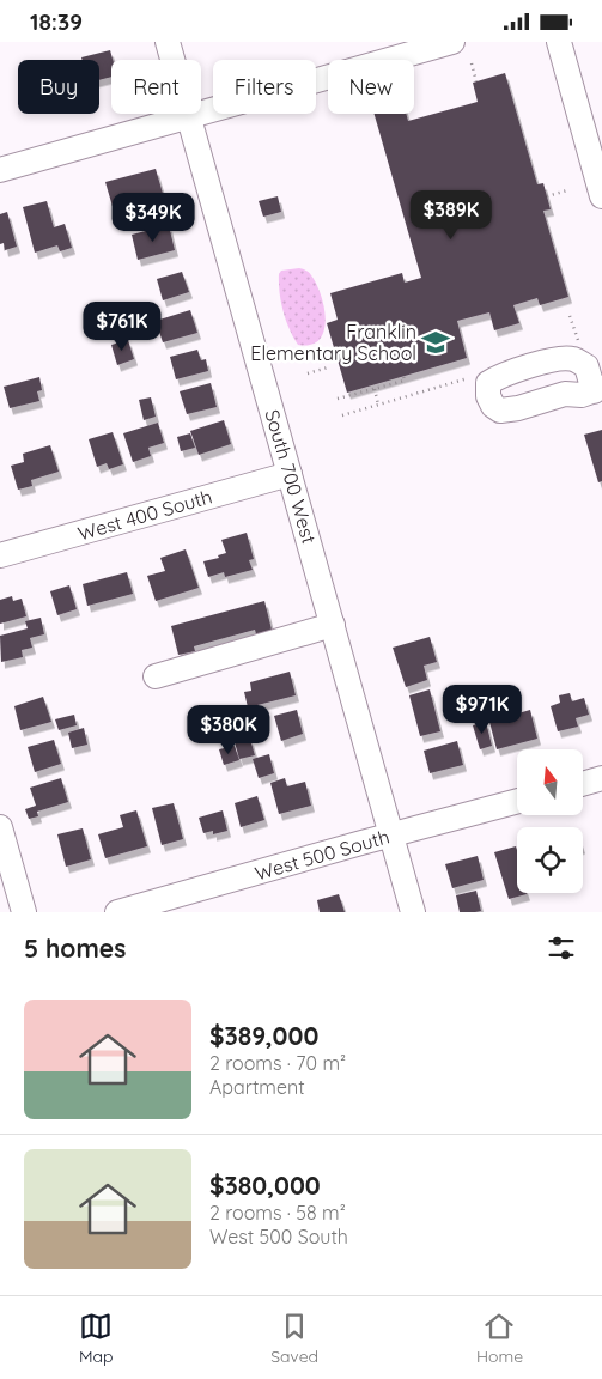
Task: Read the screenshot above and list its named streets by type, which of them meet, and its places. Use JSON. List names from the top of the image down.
{
  "streets": {
    "street": ["South 700 West", "West 400 South", "West 500 South"]
  },
  "crossings": [
    ["South 700 West", "West 400 South"],
    ["South 700 West", "West 500 South"]
  ],
  "places": {
    "school or university": ["Franklin Elementary School"]
  },
  "north": "top",
  "page": {
    "status": "18:39",
    "chip": [
      "Buy",
      "Rent",
      "Filters",
      "New"
    ],
    "price": [
      "$389K",
      "$349K",
      "$761K",
      "$971K",
      "$380K"
    ],
    "heading": "5 homes",
    "list": [
      {
        "name": "$389,000",
        "note": "2 rooms · 70 m² · Apartment"
      },
      {
        "name": "$380,000",
        "note": "2 rooms · 58 m² · West 500 South"
      }
    ],
    "tabs": ["Map", "Saved", "Home"]
  }
}
